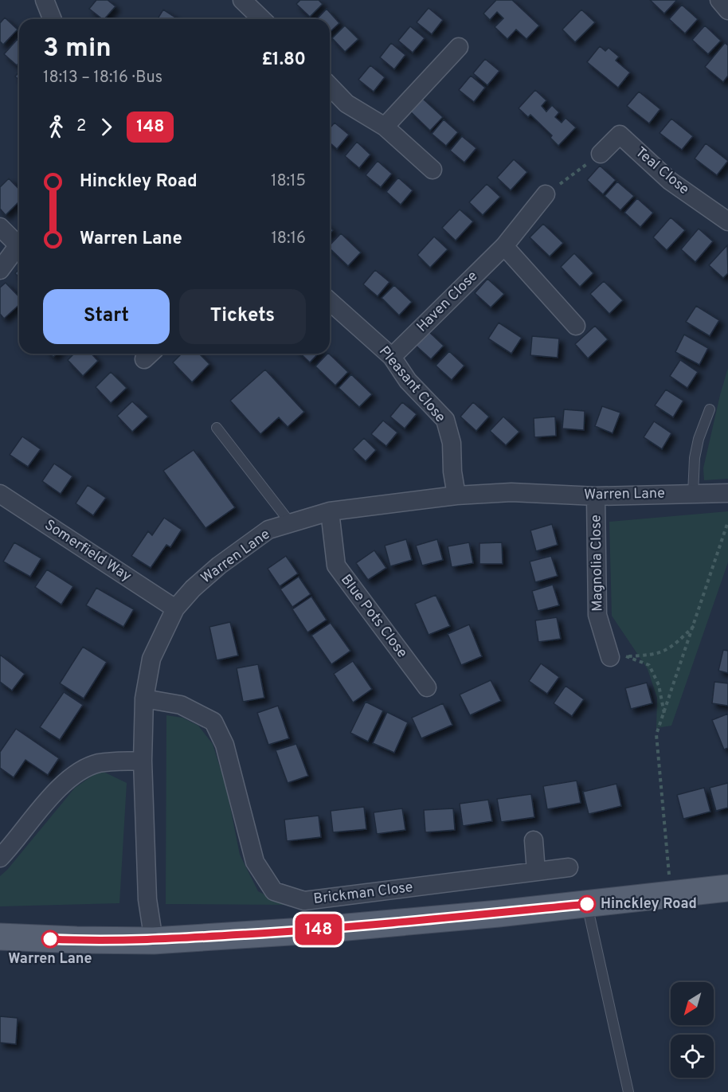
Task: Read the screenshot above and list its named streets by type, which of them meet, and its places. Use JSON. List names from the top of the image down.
{
  "streets": {
    "street": [
      "Teal Close",
      "Haven Close",
      "Pleasant Close",
      "Warren Lane",
      "Somerfield Way",
      "Magnolia Close",
      "Blue Pots Close",
      "Brickman Close"
    ]
  },
  "crossings": [
    ["Haven Close", "Pleasant Close"],
    ["Pleasant Close", "Warren Lane"],
    ["Warren Lane", "Somerfield Way"],
    ["Warren Lane", "Magnolia Close"],
    ["Warren Lane", "Blue Pots Close"],
    ["Warren Lane", "Brickman Close"]
  ],
  "places": ["Hinckley Road", "Warren Lane"],
  "lines": ["bus line 148"],
  "north": "bottom left",
  "page": {
    "on_map": "148",
    "heading": ["3 min", "18:13 – 18:16 · Bus", "£1.80"],
    "legs": ["2", "148"],
    "list": [
      {
        "name": "Hinckley Road",
        "value": "18:15"
      },
      {
        "name": "Warren Lane",
        "value": "18:16"
      }
    ],
    "buttons": ["Start", "Tickets"]
  }
}
